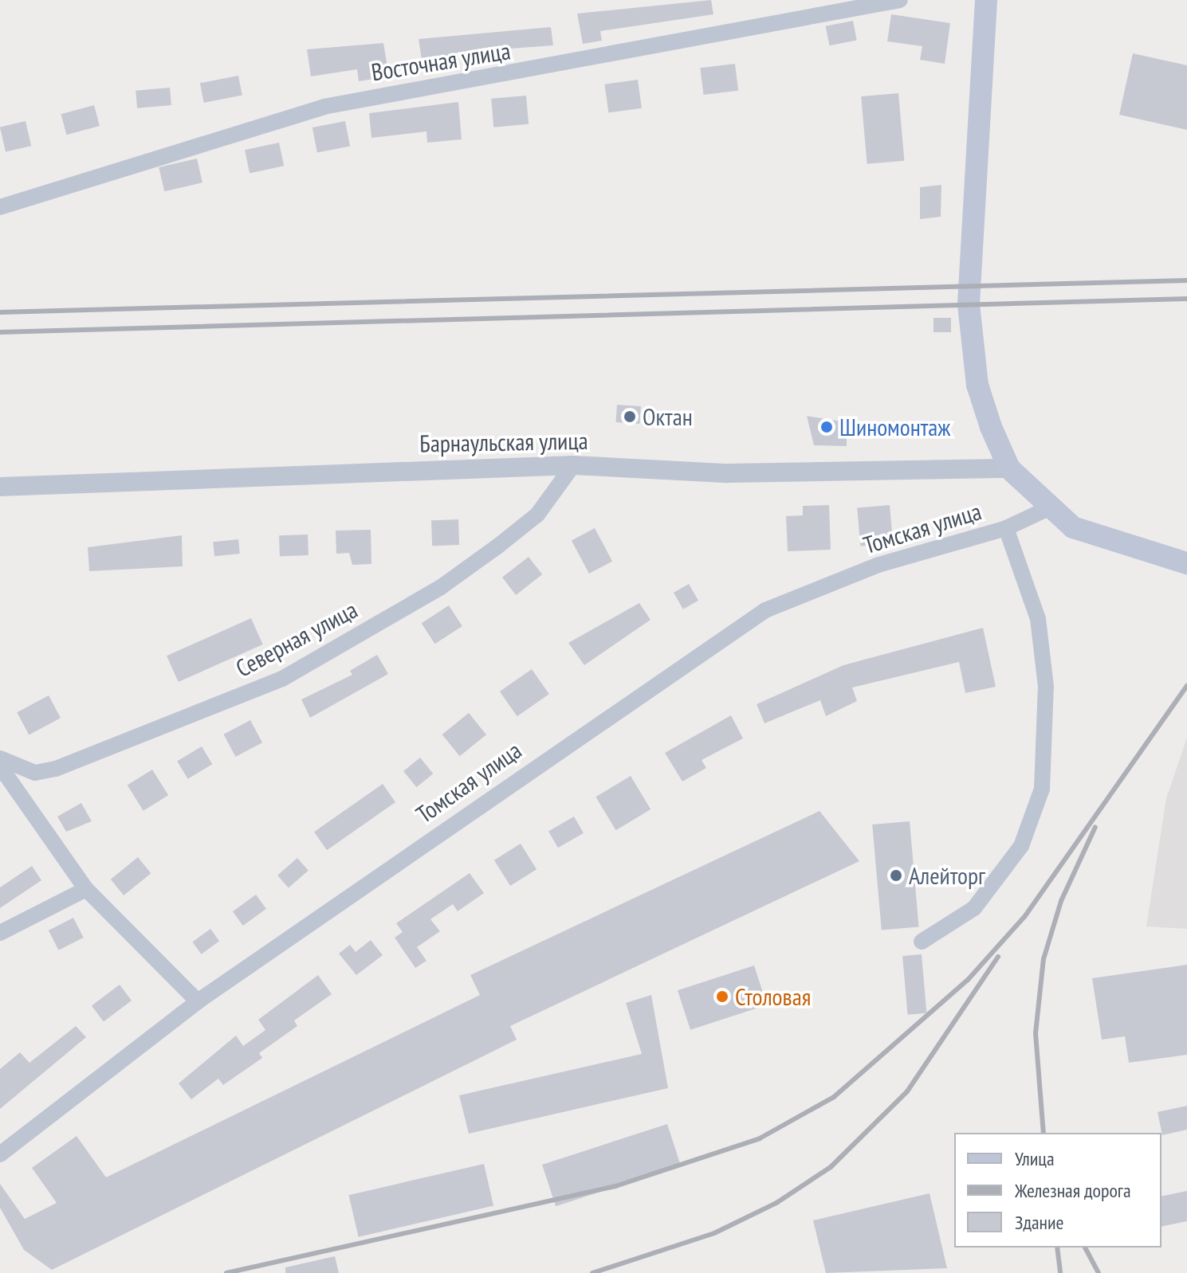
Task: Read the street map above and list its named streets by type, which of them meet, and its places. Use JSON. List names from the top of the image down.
{
  "streets": {
    "street": [
      "Восточная улица",
      "Барнаульская улица",
      "Томская улица",
      "Северная улица"
    ]
  },
  "crossings": [
    ["Барнаульская улица", "Северная улица"]
  ],
  "places": [
    "Октан",
    "Шиномонтаж",
    "Алейторг",
    "Столовая"
  ],
  "legend": ["Улица", "Железная дорога", "Здание"]
}
